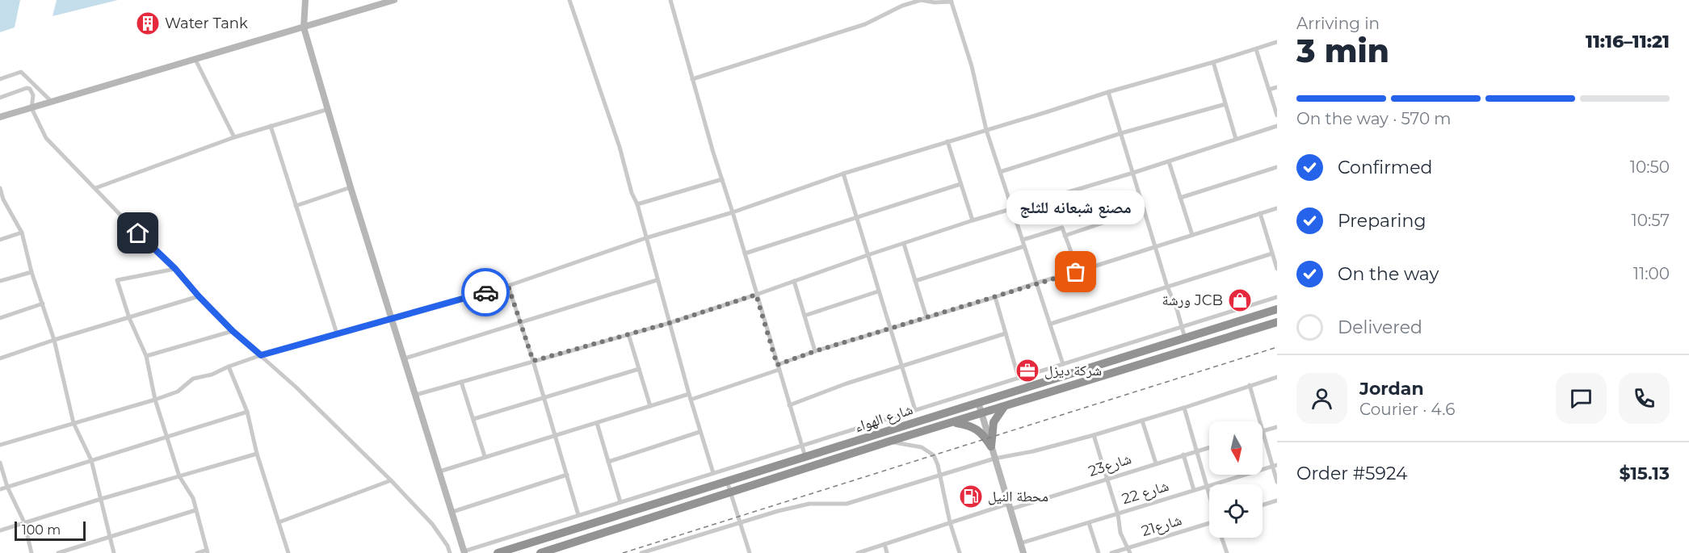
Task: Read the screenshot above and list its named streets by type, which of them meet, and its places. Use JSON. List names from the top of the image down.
{
  "streets": {
    "highway": ["شارع الهواء"],
    "street": ["شارع23", "شارع 22", "شارع21"]
  },
  "places": {
    "building": ["Water Tank"],
    "other": ["مصنع شبعانه للثلج"],
    "shop": ["ورشة JCB"],
    "office": ["شركة ديزل"],
    "fuel station": ["محطة النيل"]
  },
  "scale_bar": "100 m",
  "north": "bottom",
  "page": {
    "heading": ["3 min", "Arriving in", "11:16–11:21"],
    "panel": [
      "Jordan",
      "Courier · 4.6",
      "Order #5924",
      "$15.13"
    ],
    "bar": "On the way · 570 m",
    "list": [
      ["Confirmed", "10:50"],
      ["Preparing", "10:57"],
      ["On the way", "11:00"],
      "Delivered"
    ],
    "bubble": "مصنع شبعانه للثلج",
    "scale": "100 m"
  }
}
